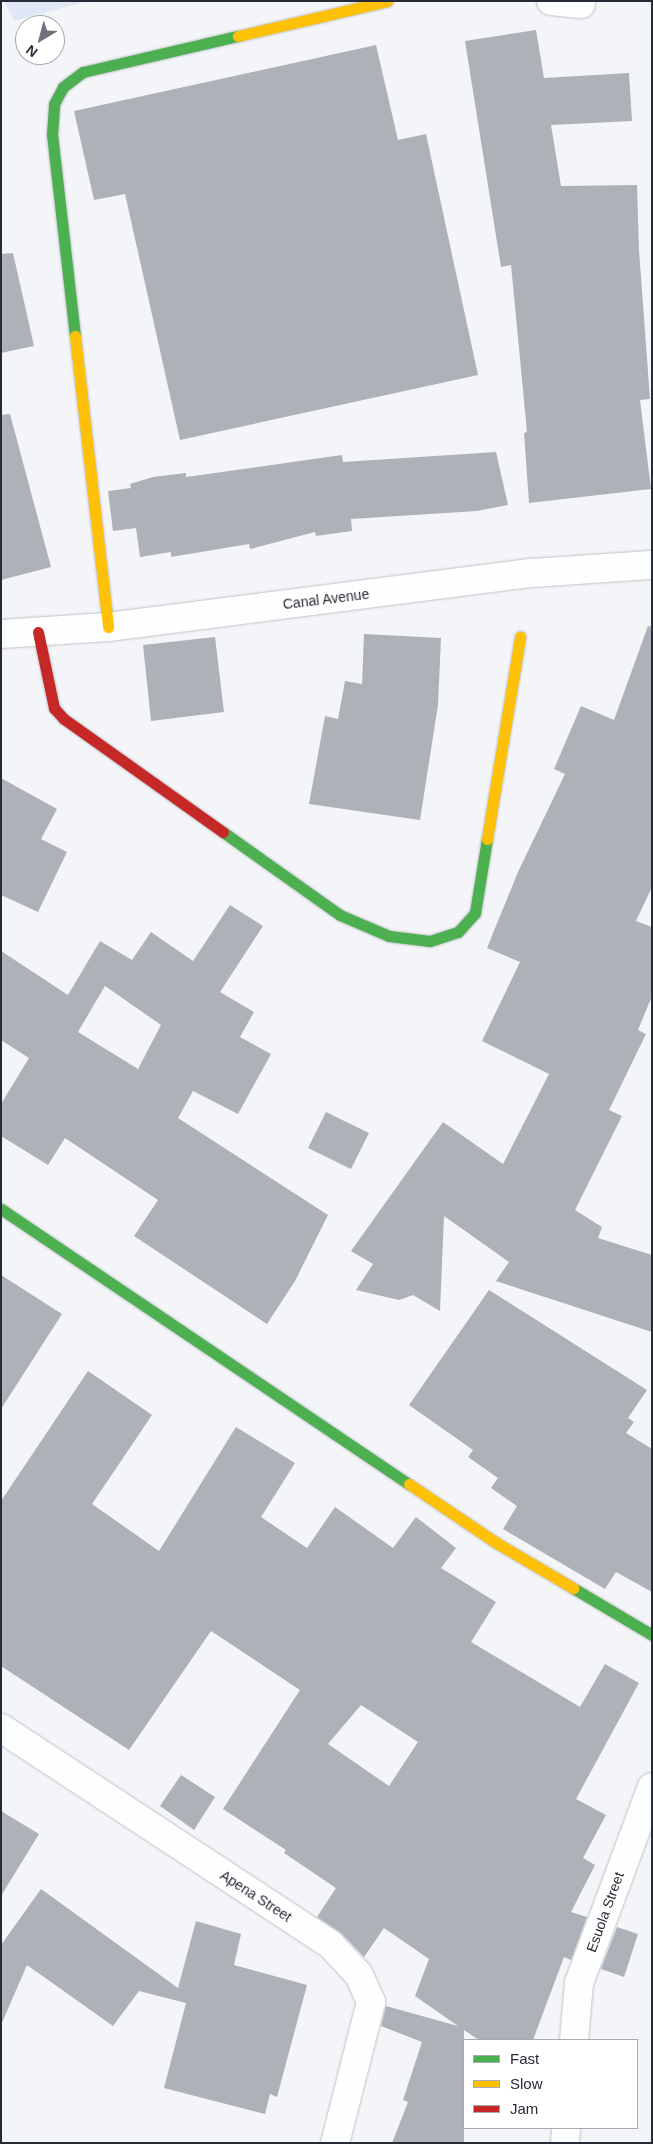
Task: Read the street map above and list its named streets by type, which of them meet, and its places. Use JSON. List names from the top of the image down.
{
  "streets": {
    "street": ["Canal Avenue", "Apena Street", "Esuola Street"]
  },
  "legend": ["Fast", "Slow", "Jam"],
  "north": "bottom left"
}
